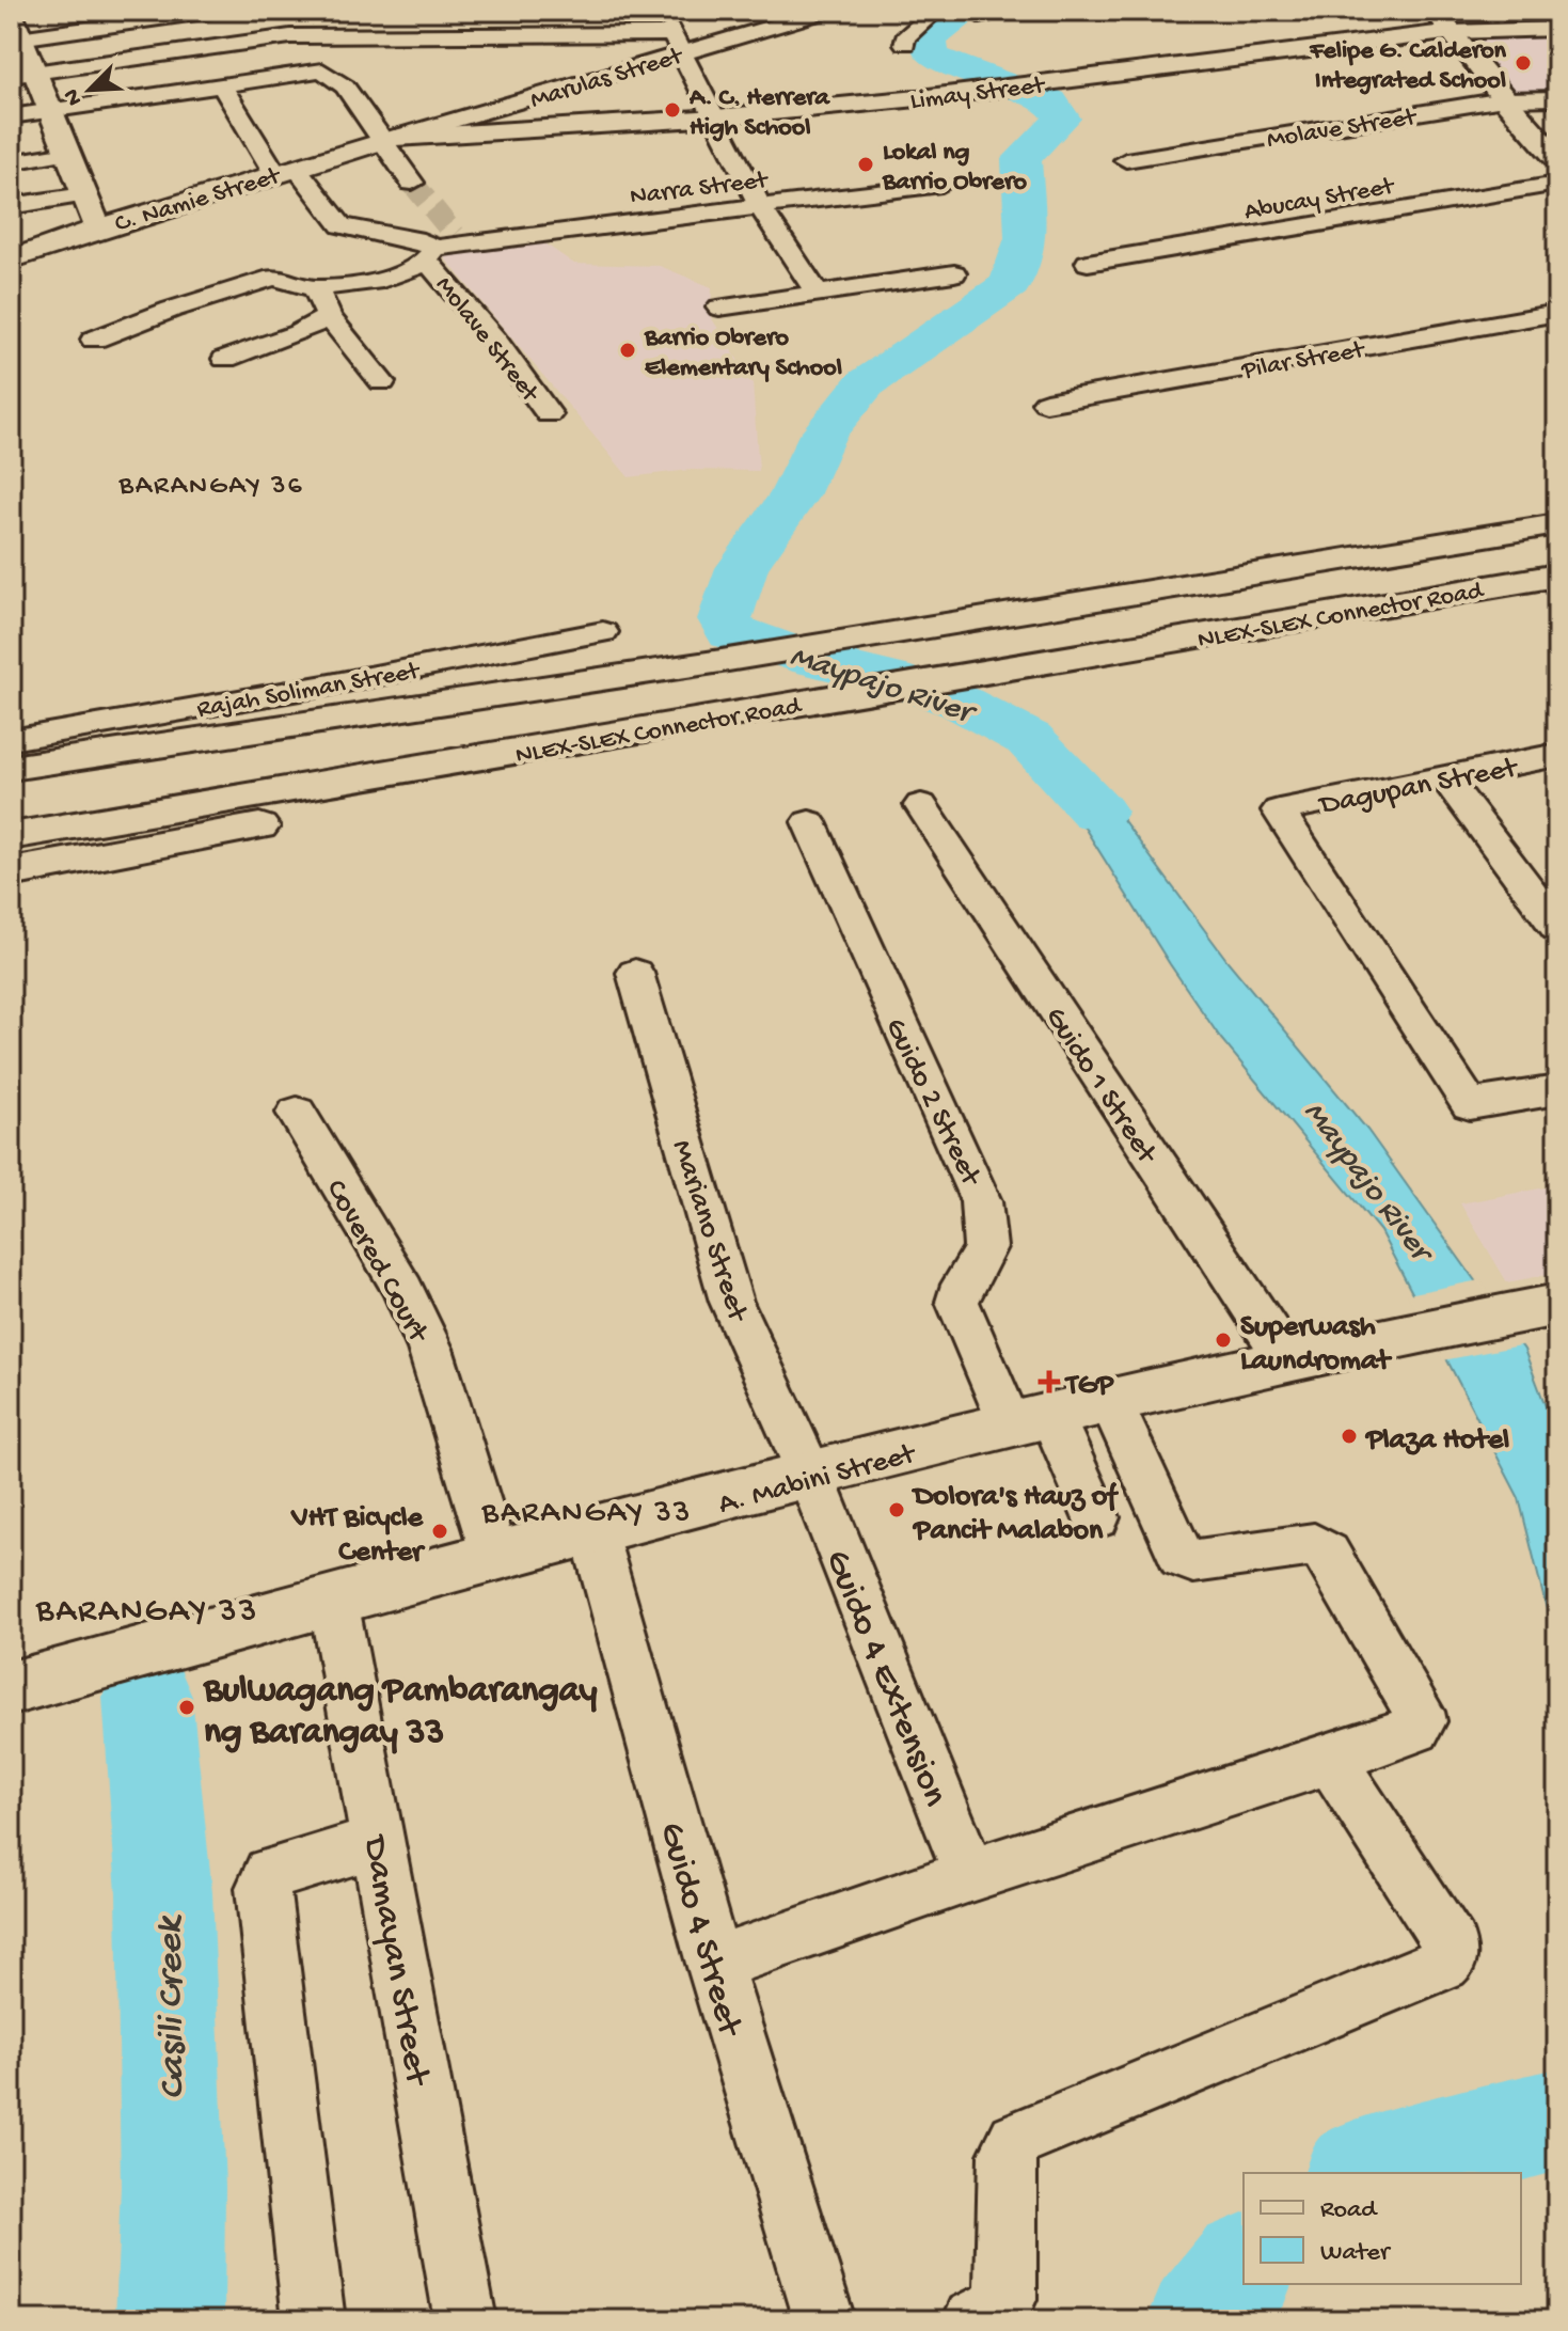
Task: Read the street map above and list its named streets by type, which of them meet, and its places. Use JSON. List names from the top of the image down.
{
  "streets": {
    "main road": [
      "Limay Street",
      "C. Namie Street",
      "NLEX-SLEX Connector Road",
      "A. Mabini Street"
    ],
    "street": [
      "Marulas Street",
      "Molave Street",
      "Narra Street",
      "Abucay Street",
      "Pilar Street",
      "Rajah Soliman Street",
      "Dagupan Street",
      "Guido 1 Street",
      "Guido 2 Street",
      "Mariano Street",
      "Covered Court",
      "Guido 4 Extension",
      "Guido 4 Street",
      "Damayan Street"
    ]
  },
  "crossings": [
    ["Marulas Street", "Limay Street"],
    ["Marulas Street", "C. Namie Street"],
    ["Limay Street", "C. Namie Street"],
    ["Molave Street", "Narra Street"],
    ["Guido 1 Street", "A. Mabini Street"],
    ["Guido 2 Street", "A. Mabini Street"],
    ["Mariano Street", "A. Mabini Street"],
    ["Mariano Street", "Guido 4 Extension"],
    ["Covered Court", "A. Mabini Street"],
    ["A. Mabini Street", "Guido 4 Extension"],
    ["A. Mabini Street", "Guido 4 Street"],
    ["A. Mabini Street", "Damayan Street"]
  ],
  "districts": ["BARANGAY 36", "BARANGAY 33", "BARANGAY 33"],
  "water": ["Maypajo River", "Casili Creek"],
  "places": {
    "other": [
      "Felipe G. Calderon Integrated School",
      "A. C. Herrera High School",
      "Lokal ng Barrio Obrero",
      "Barrio Obrero Elementary School",
      "Superwash Laundromat",
      "Plaza Hotel",
      "Dolora's Hauz of Pancit Malabon",
      "VHT Bicycle Center",
      "Bulwagang Pambarangay ng Barangay 33"
    ],
    "health": ["TGP"]
  },
  "legend": ["Road", "Water"],
  "north": "bottom left"
}
